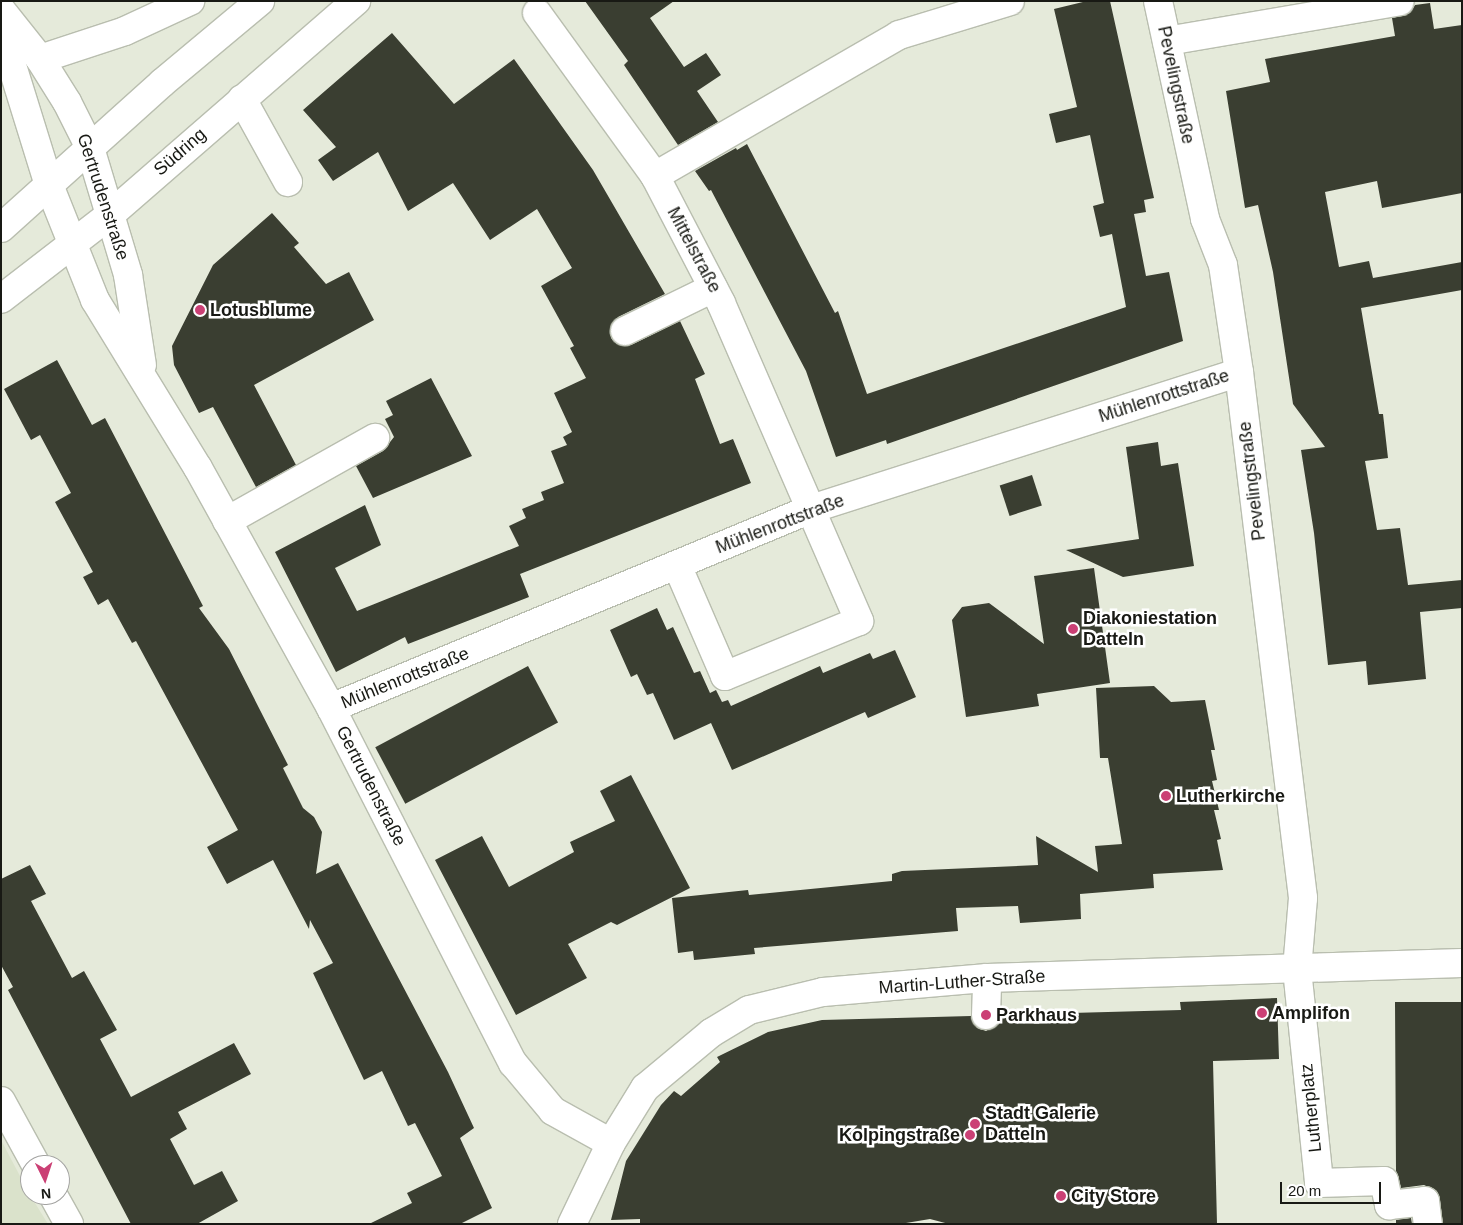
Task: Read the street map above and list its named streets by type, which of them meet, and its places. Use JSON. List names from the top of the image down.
{
  "streets": {
    "street": [
      "Pevelingstraße",
      "Südring",
      "Gertrudenstraße",
      "Mittelstraße",
      "Mühlenrottstraße",
      "Martin-Luther-Straße",
      "Lutherplatz"
    ]
  },
  "crossings": [
    ["Pevelingstraße", "Mühlenrottstraße"],
    ["Pevelingstraße", "Martin-Luther-Straße"],
    ["Pevelingstraße", "Lutherplatz"],
    ["Südring", "Gertrudenstraße"],
    ["Gertrudenstraße", "Mühlenrottstraße"],
    ["Gertrudenstraße", "Martin-Luther-Straße"],
    ["Mittelstraße", "Mühlenrottstraße"],
    ["Martin-Luther-Straße", "Lutherplatz"]
  ],
  "places": [
    "Lotusblume",
    "Diakoniestation Datteln",
    "Lutherkirche",
    "Amplifon",
    "Parkhaus",
    "Stadt Galerie Datteln",
    "Kolpingstraße",
    "City Store"
  ],
  "scale_bar": "20 m",
  "north": "bottom"
}
